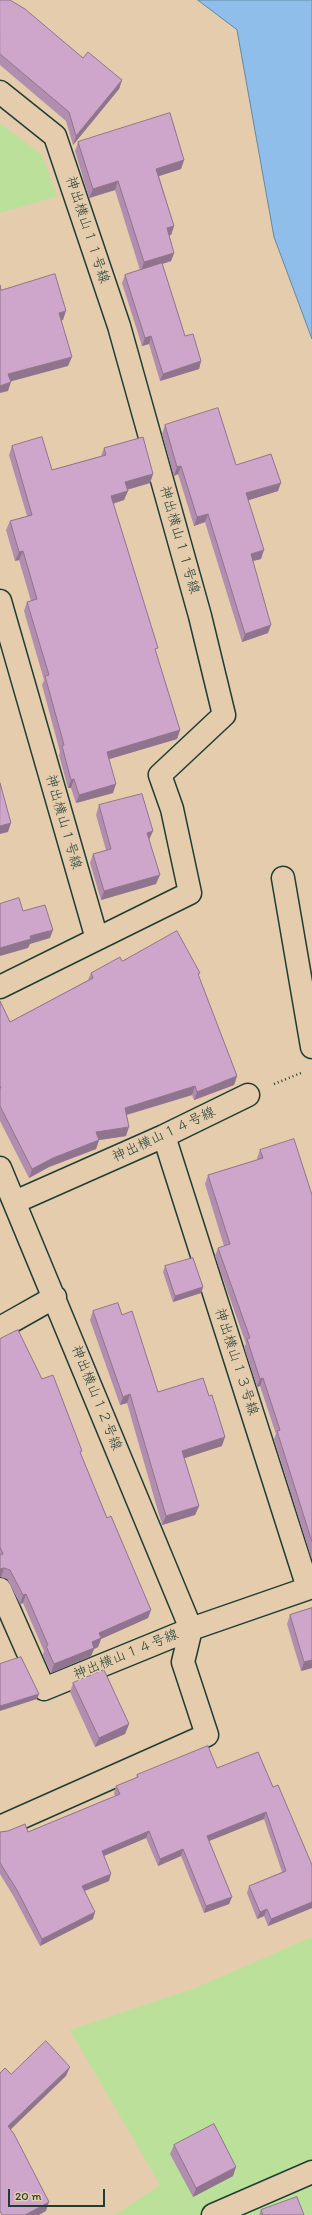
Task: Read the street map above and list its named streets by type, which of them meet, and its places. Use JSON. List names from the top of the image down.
{
  "streets": {
    "street": [
      "神出横山１１号線",
      "神出横山１号線",
      "神出横山１４号線",
      "神出横山１３号線",
      "神出横山１２号線"
    ]
  },
  "crossings": [
    ["神出横山１１号線", "神出横山１号線"],
    ["神出横山１４号線", "神出横山１３号線"],
    ["神出横山１４号線", "神出横山１２号線"]
  ],
  "scale_bar": "20 m"
}
